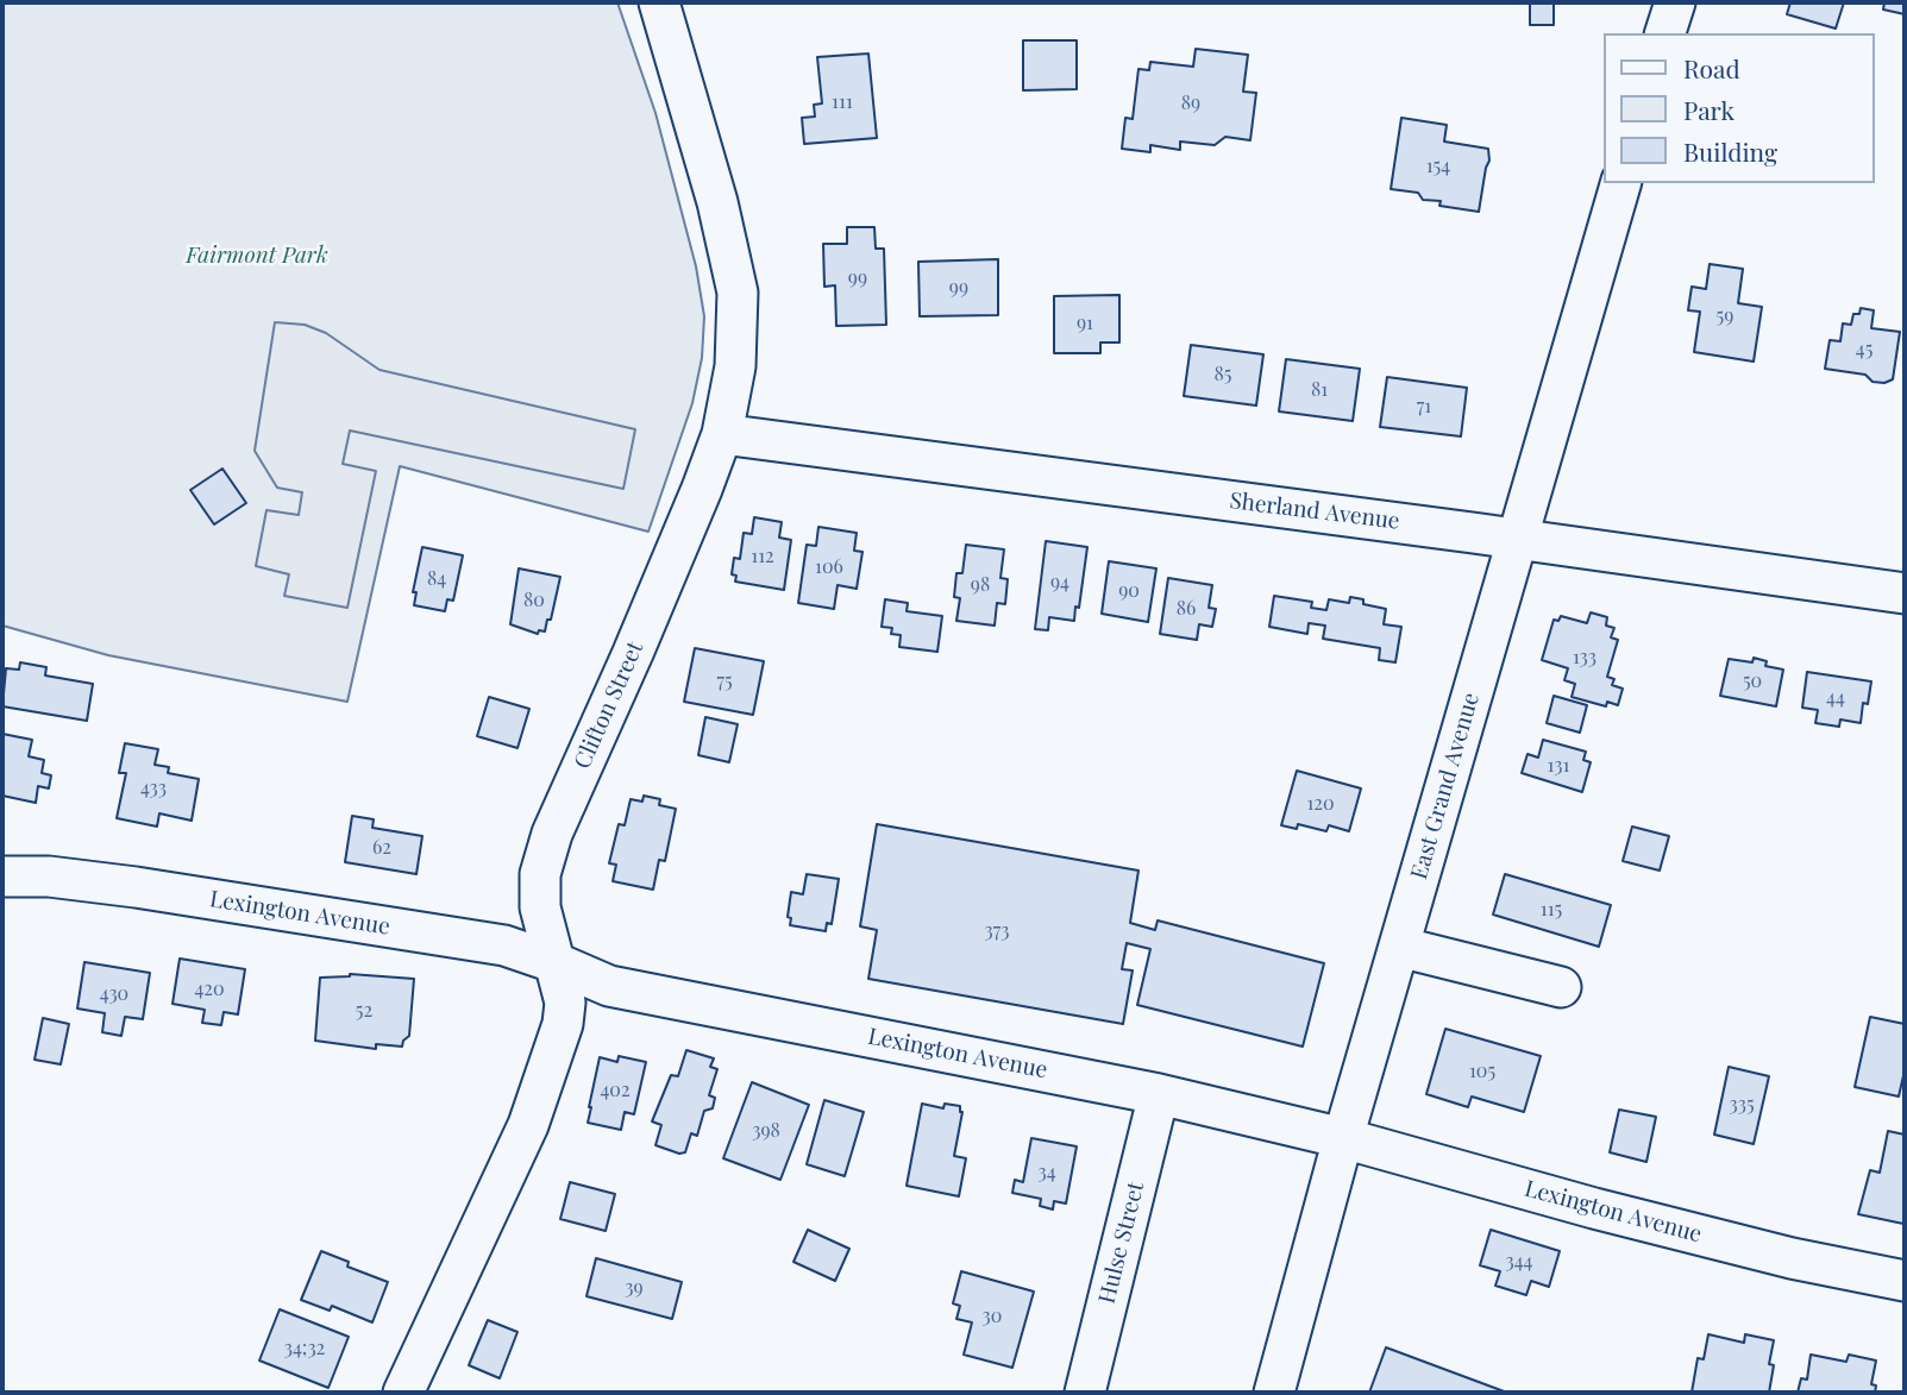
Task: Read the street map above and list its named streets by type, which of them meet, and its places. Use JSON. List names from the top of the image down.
{
  "streets": {
    "street": [
      "Sherland Avenue",
      "Clifton Street",
      "East Grand Avenue",
      "Lexington Avenue",
      "Hulse Street"
    ]
  },
  "crossings": [
    ["Sherland Avenue", "Clifton Street"],
    ["Sherland Avenue", "East Grand Avenue"],
    ["Clifton Street", "Lexington Avenue"],
    ["East Grand Avenue", "Lexington Avenue"],
    ["Lexington Avenue", "Hulse Street"]
  ],
  "parks": ["Fairmont Park"],
  "house_numbers": [
    "111",
    "89",
    "154",
    "99",
    "99",
    "59",
    "91",
    "45",
    "85",
    "81",
    "71",
    "112",
    "106",
    "84",
    "94",
    "98",
    "90",
    "80",
    "86",
    "133",
    "75",
    "50",
    "44",
    "131",
    "433",
    "120",
    "62",
    "115",
    "373",
    "420",
    "430",
    "52",
    "105",
    "402",
    "335",
    "398",
    "34",
    "344",
    "39",
    "30",
    "34;32"
  ],
  "legend": ["Road", "Park", "Building"]
}
